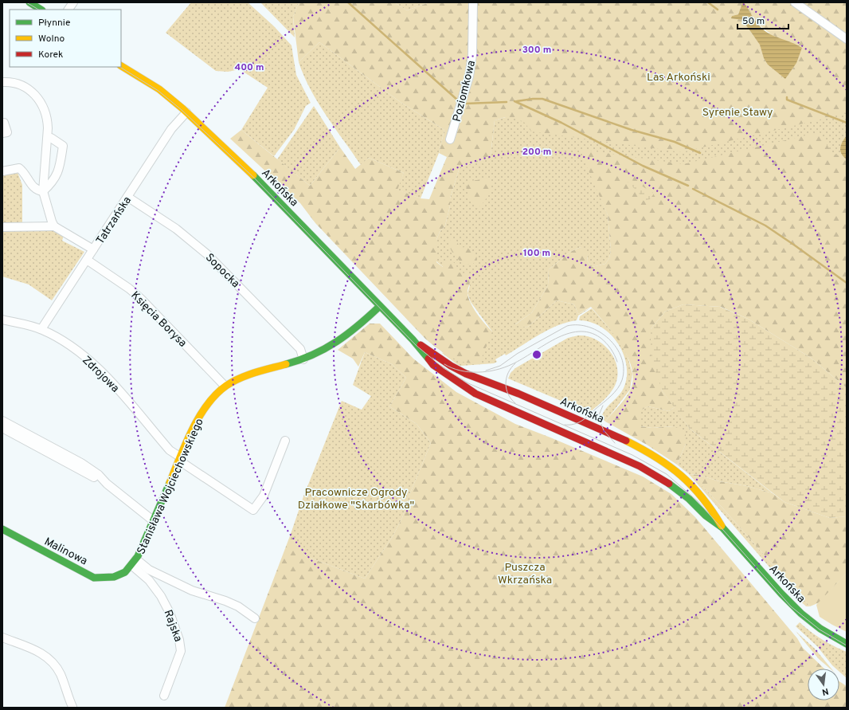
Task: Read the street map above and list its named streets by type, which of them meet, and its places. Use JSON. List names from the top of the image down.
{
  "streets": {
    "street": [
      "Poziomkowa",
      "Arkońska",
      "Tatrzańska",
      "Sopocka",
      "Księcia Borysa",
      "Zdrojowa",
      "Stanisława Wojciechowskiego",
      "Malinowa",
      "Rajska"
    ]
  },
  "crossings": [
    ["Arkońska", "Tatrzańska"],
    ["Arkońska", "Stanisława Wojciechowskiego"],
    ["Tatrzańska", "Sopocka"],
    ["Tatrzańska", "Księcia Borysa"],
    ["Tatrzańska", "Zdrojowa"],
    ["Sopocka", "Stanisława Wojciechowskiego"],
    ["Księcia Borysa", "Stanisława Wojciechowskiego"],
    ["Zdrojowa", "Stanisława Wojciechowskiego"],
    ["Stanisława Wojciechowskiego", "Malinowa"],
    ["Stanisława Wojciechowskiego", "Rajska"]
  ],
  "parks": [
    "Las Arkoński",
    "Syrenie Stawy",
    "Pracownicze Ogrody Działkowe \"Skarbówka\"",
    "Puszcza Wkrzańska"
  ],
  "legend": ["Płynnie", "Wolno", "Korek"],
  "scale_bar": "50 m",
  "north": "bottom",
  "rings": [
    "300 m",
    "400 m",
    "200 m",
    "100 m"
  ]
}
